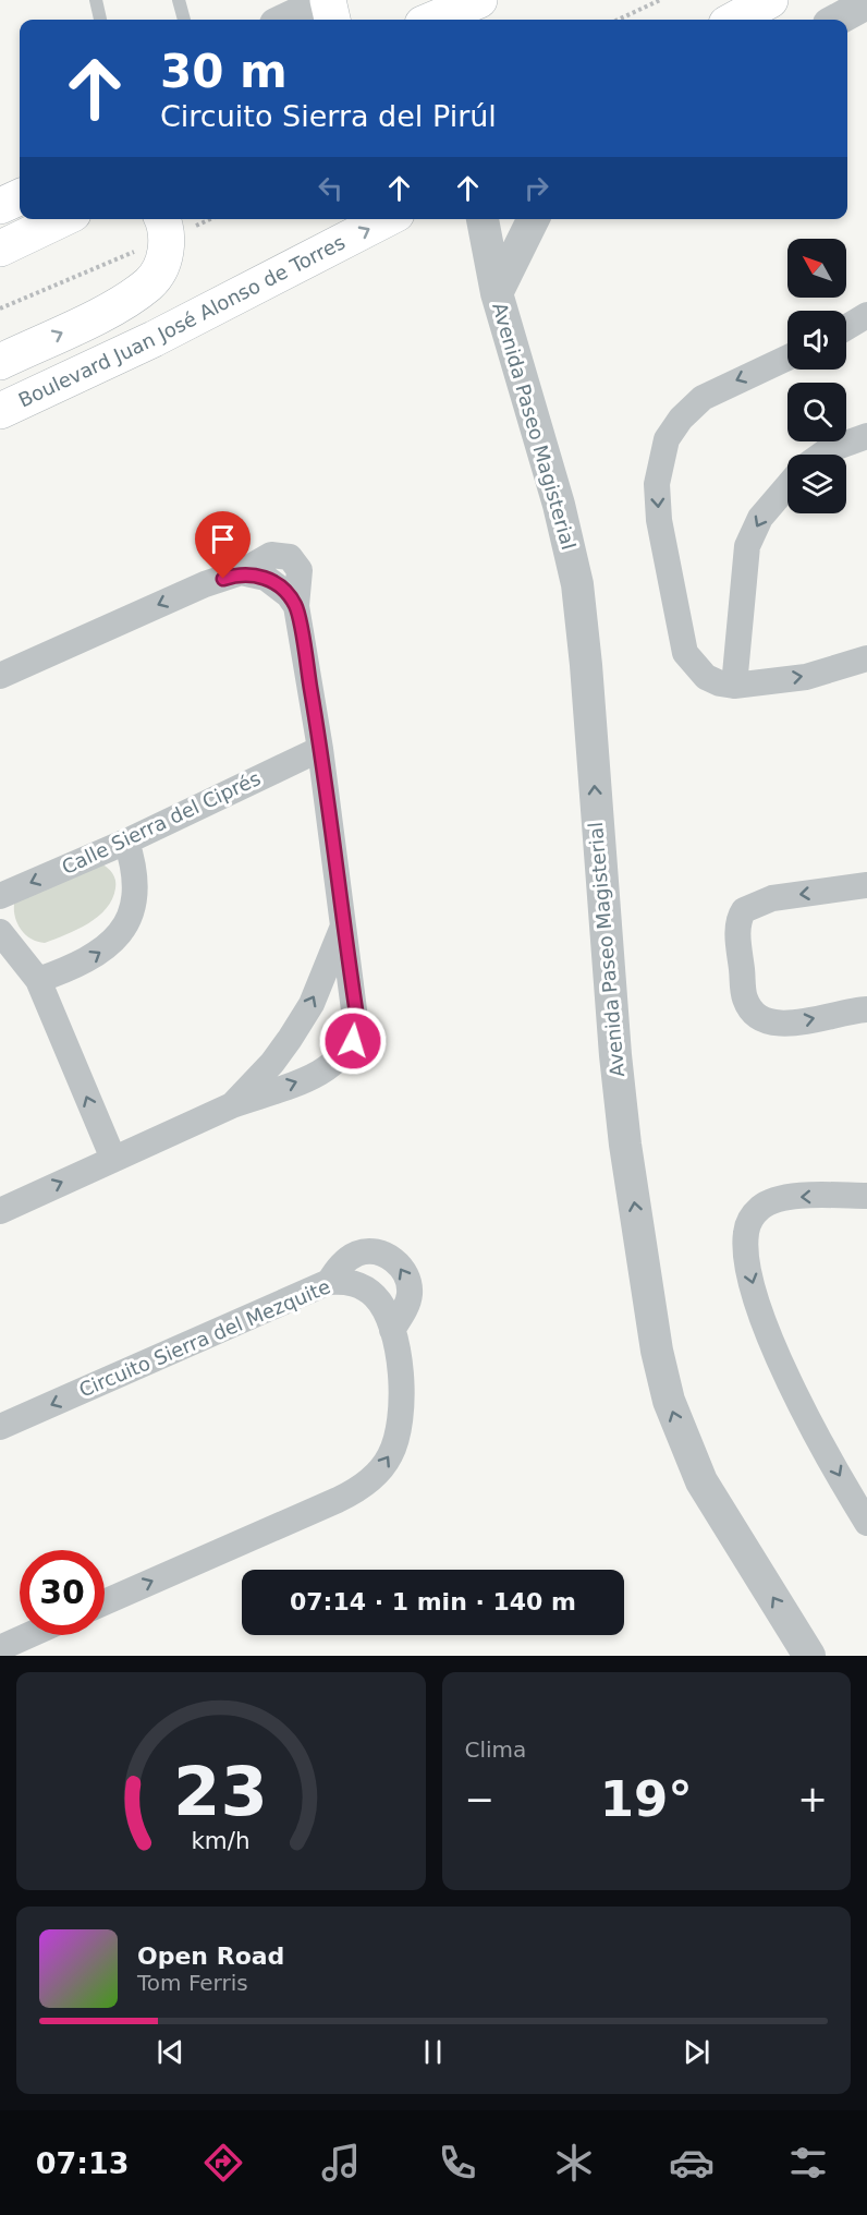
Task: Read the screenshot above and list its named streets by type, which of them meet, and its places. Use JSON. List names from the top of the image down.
{
  "streets": {
    "main road": ["Boulevard Juan José Alonso de Torres"],
    "street": ["Avenida Paseo Magisterial", "Calle Sierra del Ciprés", "Circuito Sierra del Mezquite"]
  },
  "one_way": ["Avenida Paseo Magisterial", "Calle Sierra del Ciprés"],
  "north": "top left",
  "page": {
    "turn": ["30 m", "Circuito Sierra del Pirúl"],
    "limit": "30",
    "trip": "07:14 · 1 min · 140 m",
    "tile": "Clima",
    "heat": ["−", "19°", "+"],
    "song": ["Open Road", "Tom Ferris"],
    "tabs": "07:13",
    "gauge": ["23", "km/h"]
  }
}
